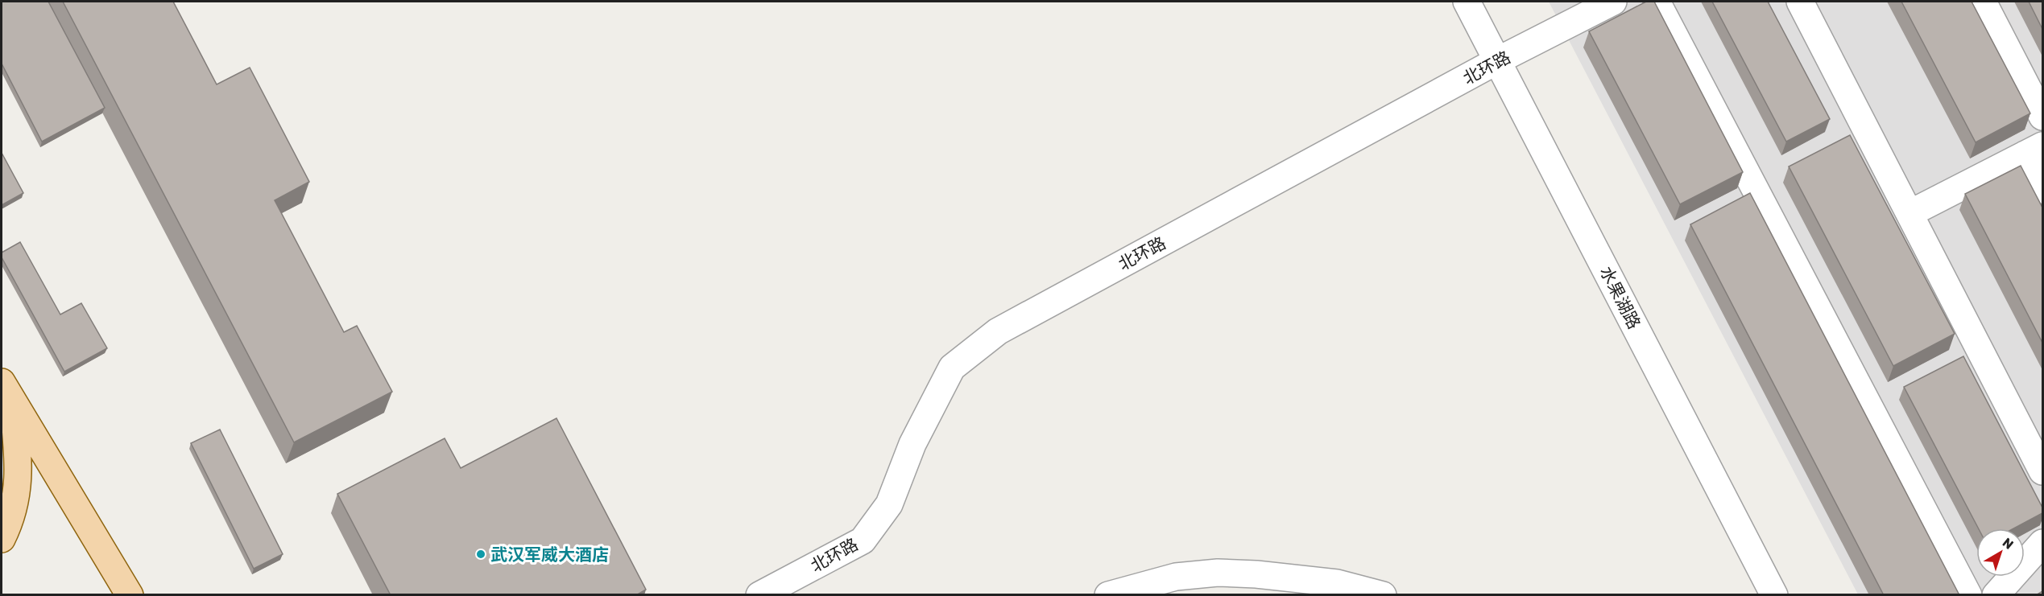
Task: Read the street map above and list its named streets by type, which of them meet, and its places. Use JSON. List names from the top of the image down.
{
  "streets": {
    "street": ["北环路", "水果湖路"]
  },
  "crossings": [
    ["北环路", "水果湖路"]
  ],
  "places": ["武汉军威大酒店"],
  "north": "top right"
}
